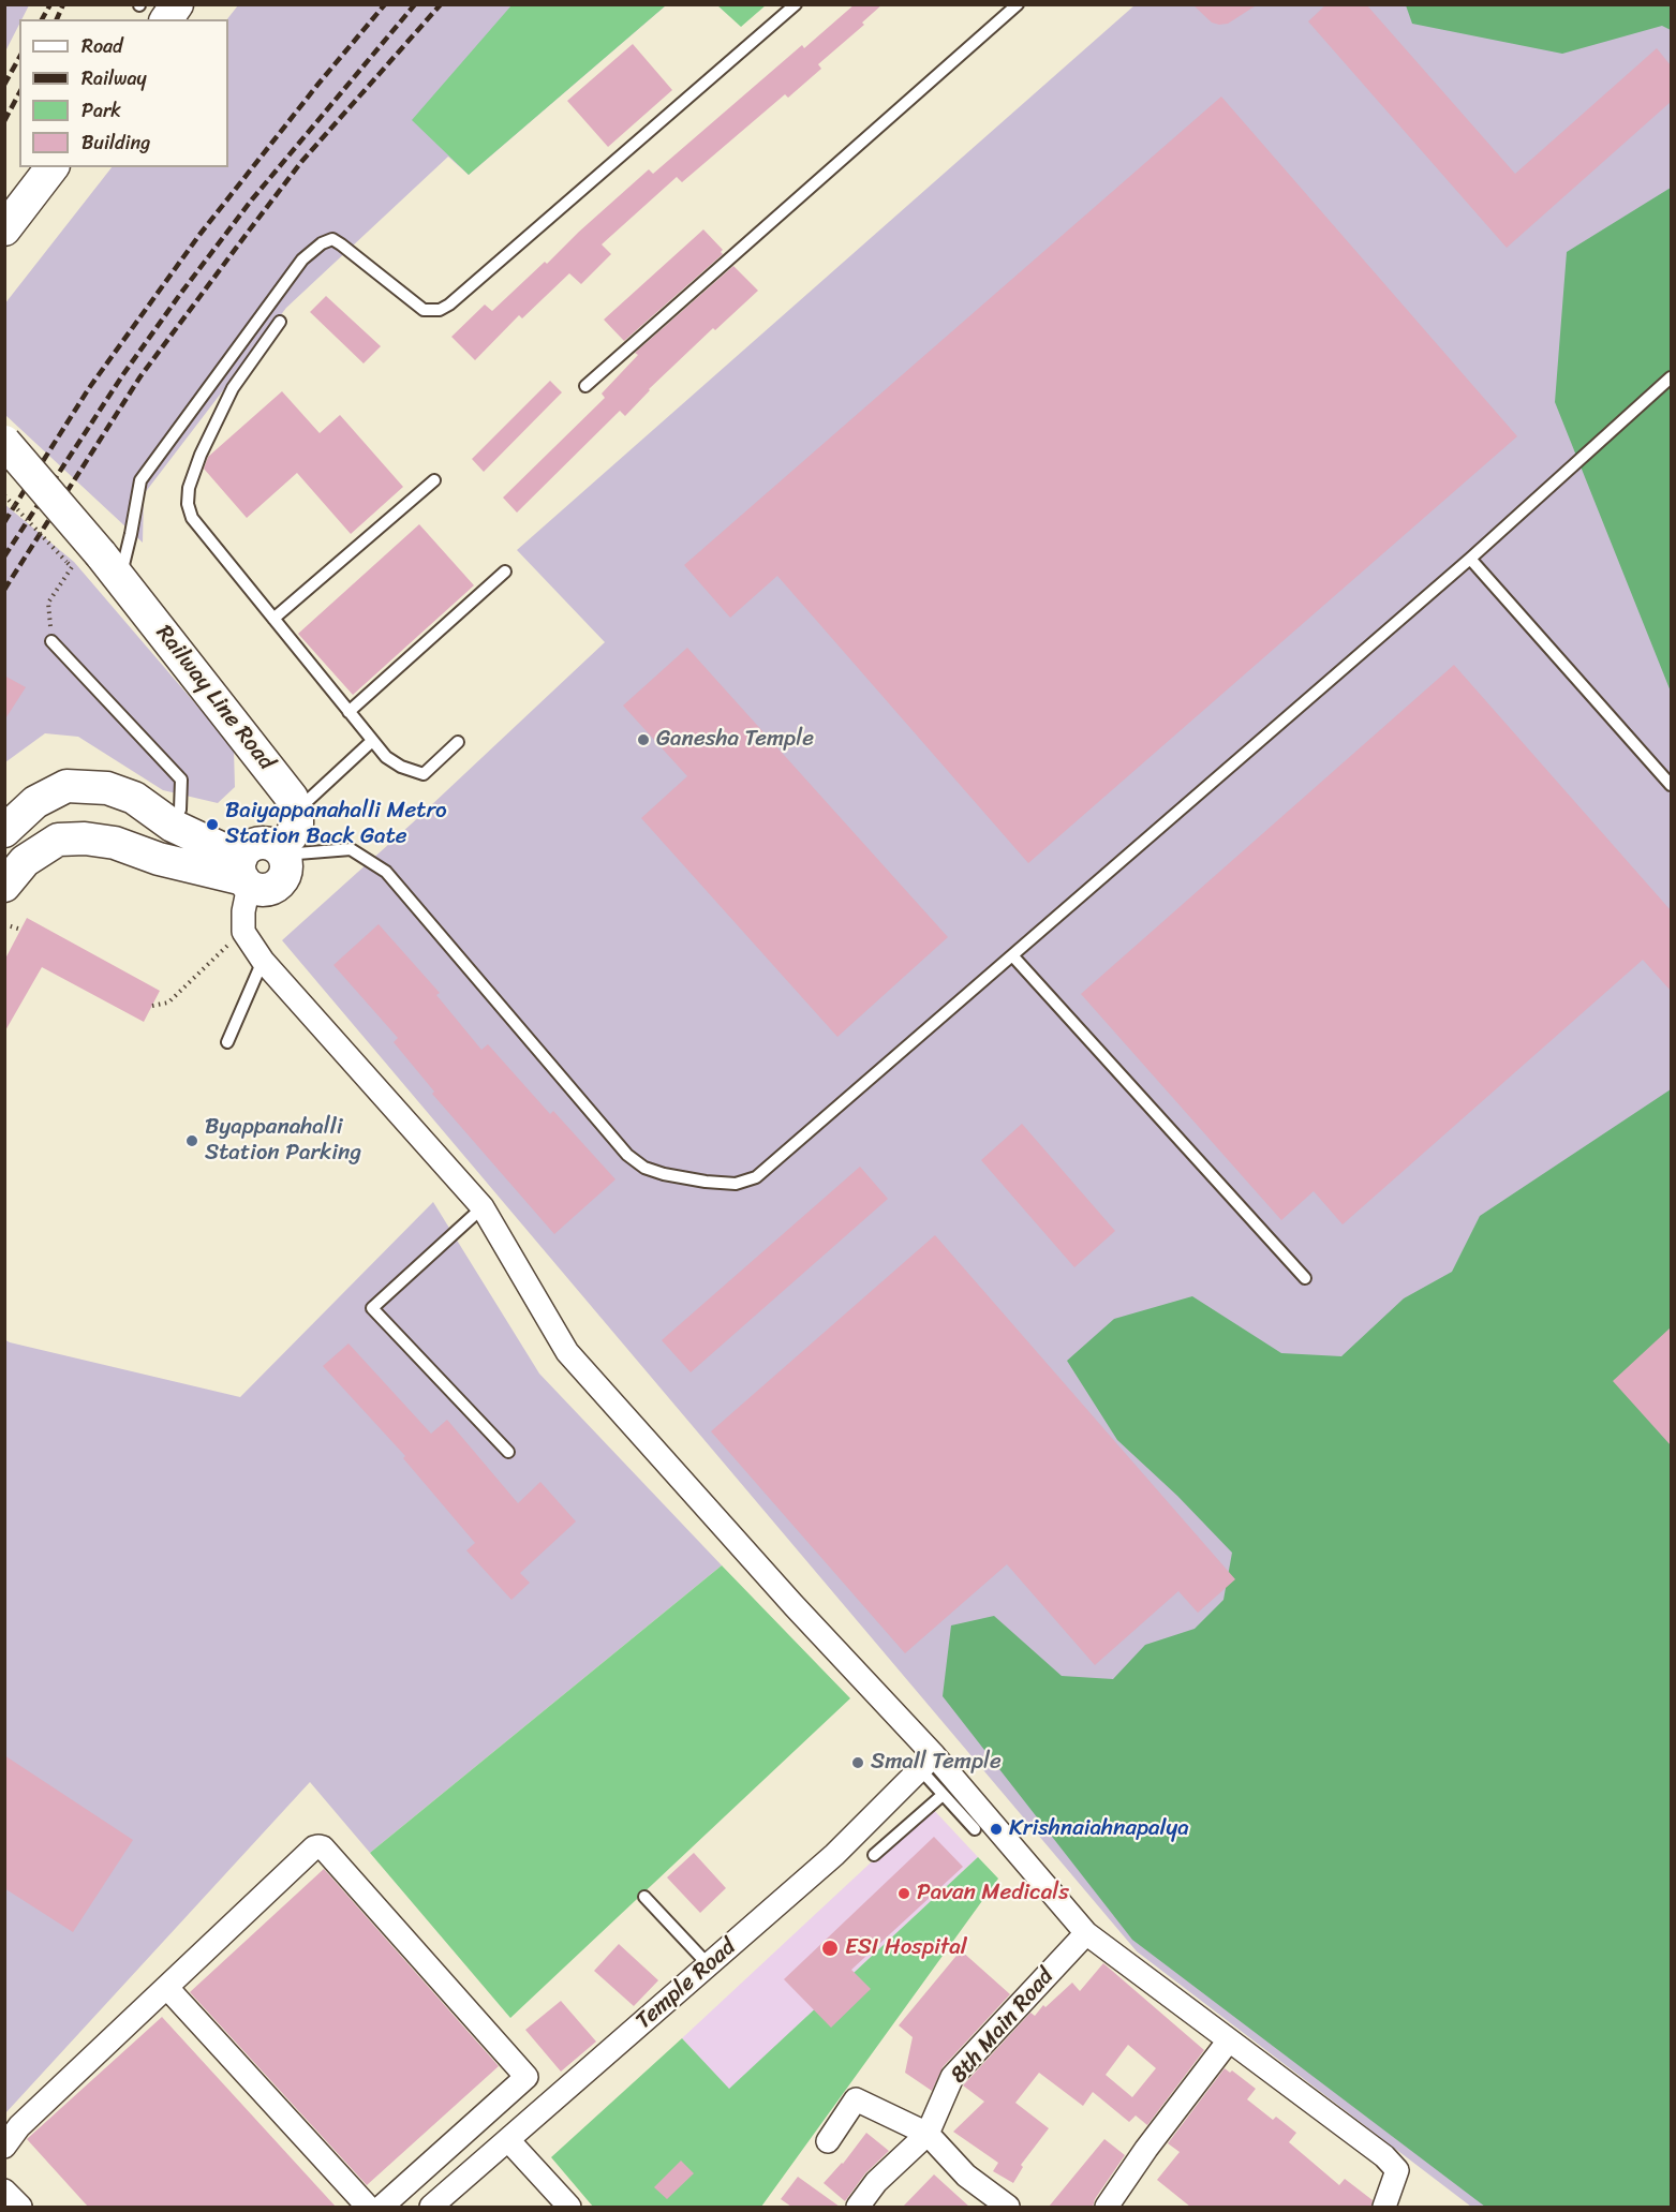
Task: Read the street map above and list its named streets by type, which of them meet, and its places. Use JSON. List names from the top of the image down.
{
  "streets": {
    "main road": ["Railway Line Road"],
    "street": ["Temple Road", "8th Main Road"]
  },
  "places": [
    "Ganesha Temple",
    "Baiyappanahalli Metro Station Back Gate",
    "Byappanahalli Station Parking",
    "Small Temple",
    "Krishnaiahnapalya",
    "Pavan Medicals",
    "ESI Hospital"
  ],
  "legend": [
    "Road",
    "Railway",
    "Park",
    "Building"
  ]
}
